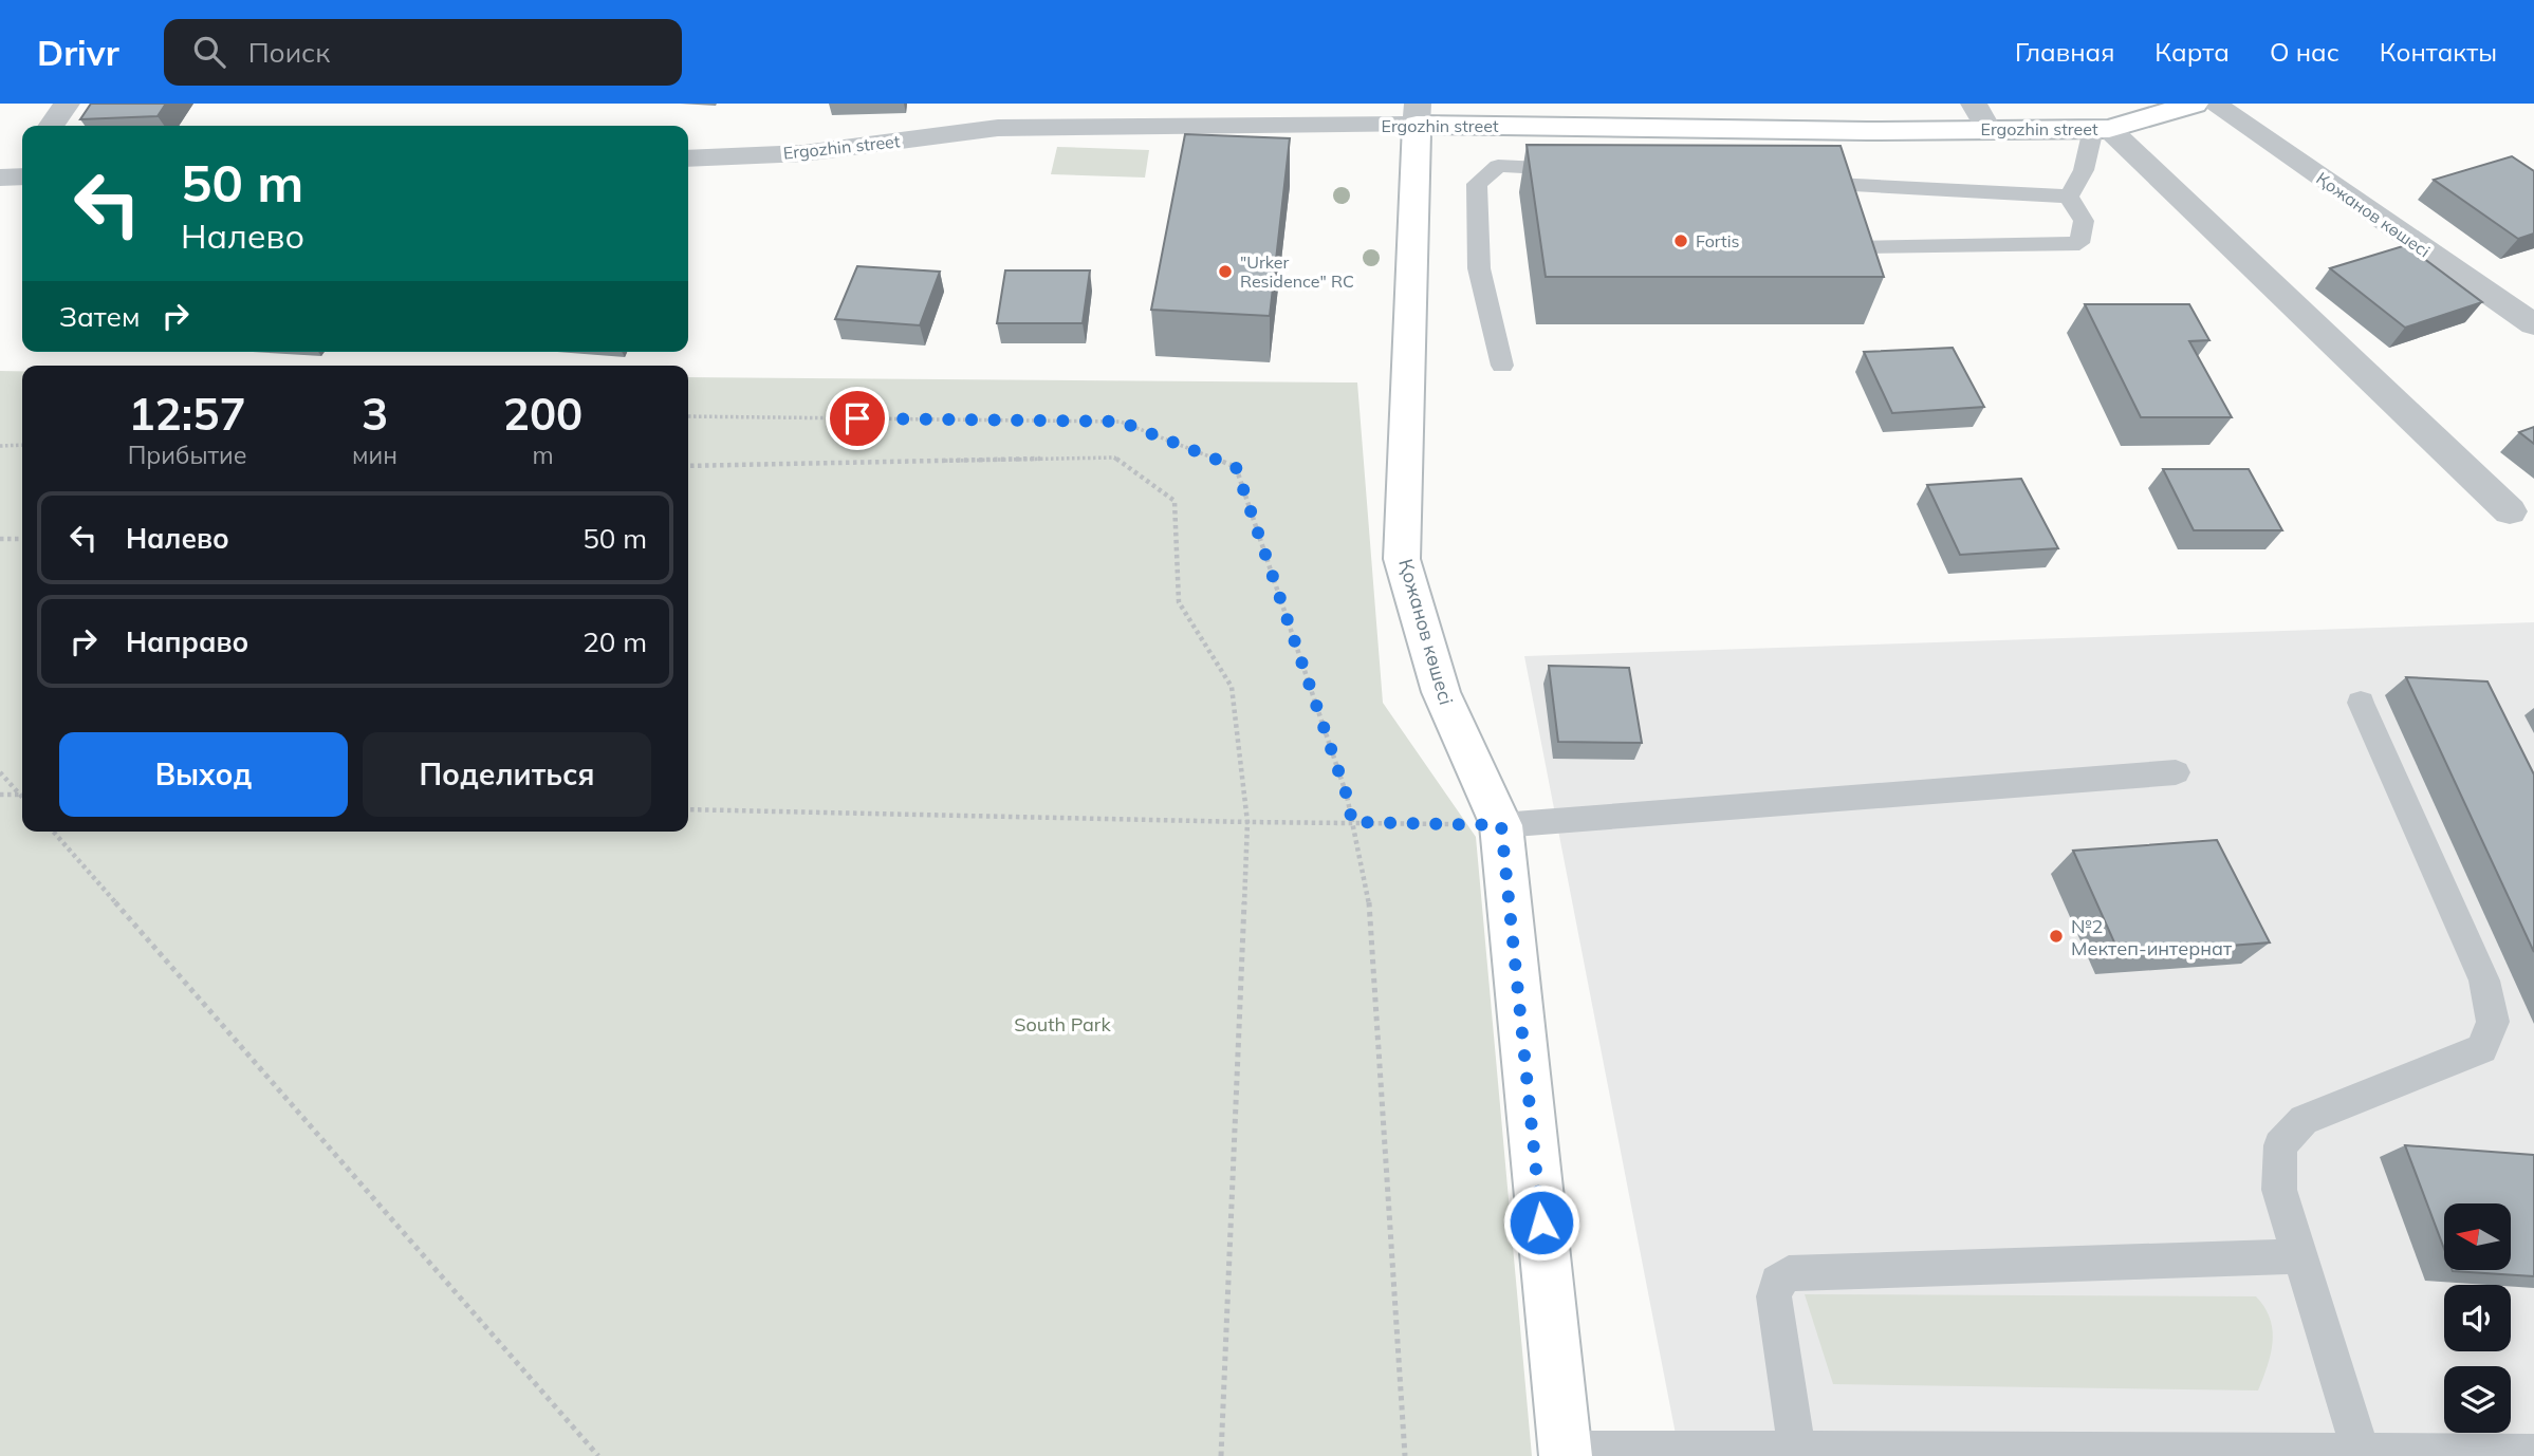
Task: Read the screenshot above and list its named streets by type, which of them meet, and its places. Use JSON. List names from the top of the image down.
{
  "streets": {
    "street": ["Ergozhin street", "Қожанов көшесі"]
  },
  "crossings": [
    ["Ergozhin street", "Қожанов көшесі"]
  ],
  "parks": ["South Park"],
  "places": ["Fortis", "\"Urker Residence\" RC", "№2 Мектеп-интернат"],
  "north": "left",
  "page": {
    "header": "Drivr",
    "search": "Поиск",
    "nav": [
      "Главная",
      "Карта",
      "О нас",
      "Контакты"
    ],
    "turn": ["50 m", "Налево"],
    "then": "Затем",
    "eta": [
      "12:57",
      "Прибытие",
      "3",
      "мин",
      "200",
      "m"
    ],
    "list": [
      {
        "name": "Налево",
        "value": "50 m"
      },
      {
        "name": "Направо",
        "value": "20 m"
      }
    ],
    "buttons": ["Выход", "Поделиться"]
  }
}
